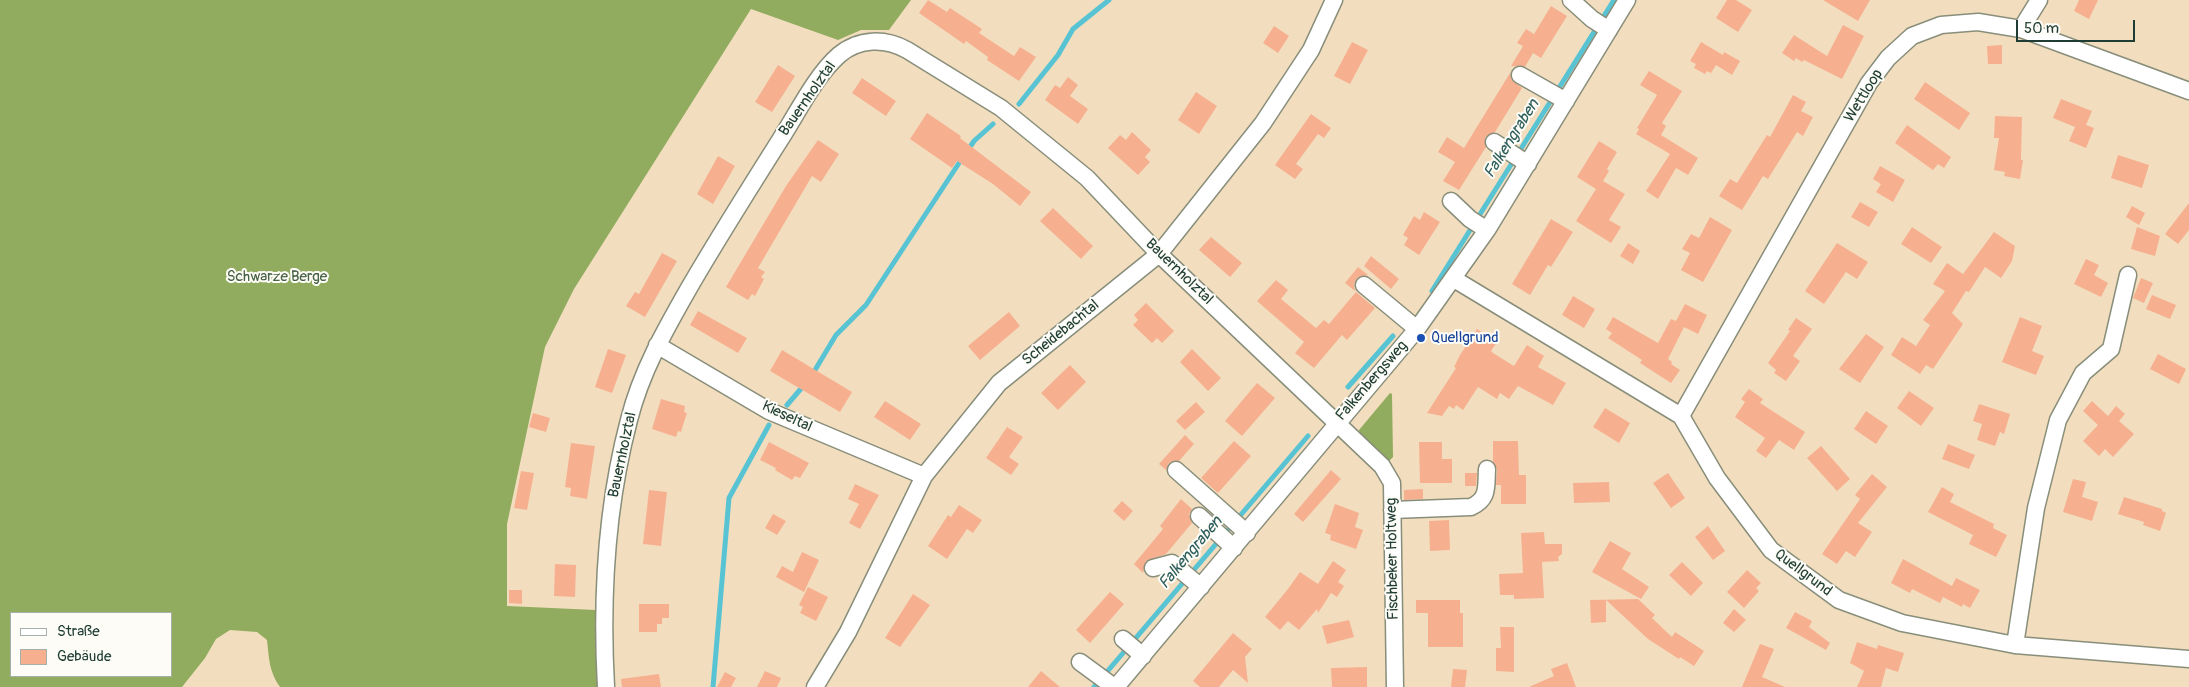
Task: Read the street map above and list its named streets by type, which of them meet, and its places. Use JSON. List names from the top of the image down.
{
  "streets": {
    "street": [
      "Wettloop",
      "Bauernholztal",
      "Scheidebachtal",
      "Falkenbergsweg",
      "Kieseltal",
      "Fischbeker Holtweg",
      "Quellgrund"
    ]
  },
  "crossings": [
    ["Wettloop", "Quellgrund"],
    ["Bauernholztal", "Scheidebachtal"],
    ["Bauernholztal", "Falkenbergsweg"],
    ["Bauernholztal", "Kieseltal"],
    ["Bauernholztal", "Fischbeker Holtweg"],
    ["Scheidebachtal", "Kieseltal"],
    ["Falkenbergsweg", "Fischbeker Holtweg"],
    ["Falkenbergsweg", "Quellgrund"]
  ],
  "water": ["Falkengraben"],
  "parks": ["Schwarze Berge"],
  "places": ["Quellgrund"],
  "legend": ["Straße", "Gebäude"],
  "scale_bar": "50 m"
}
